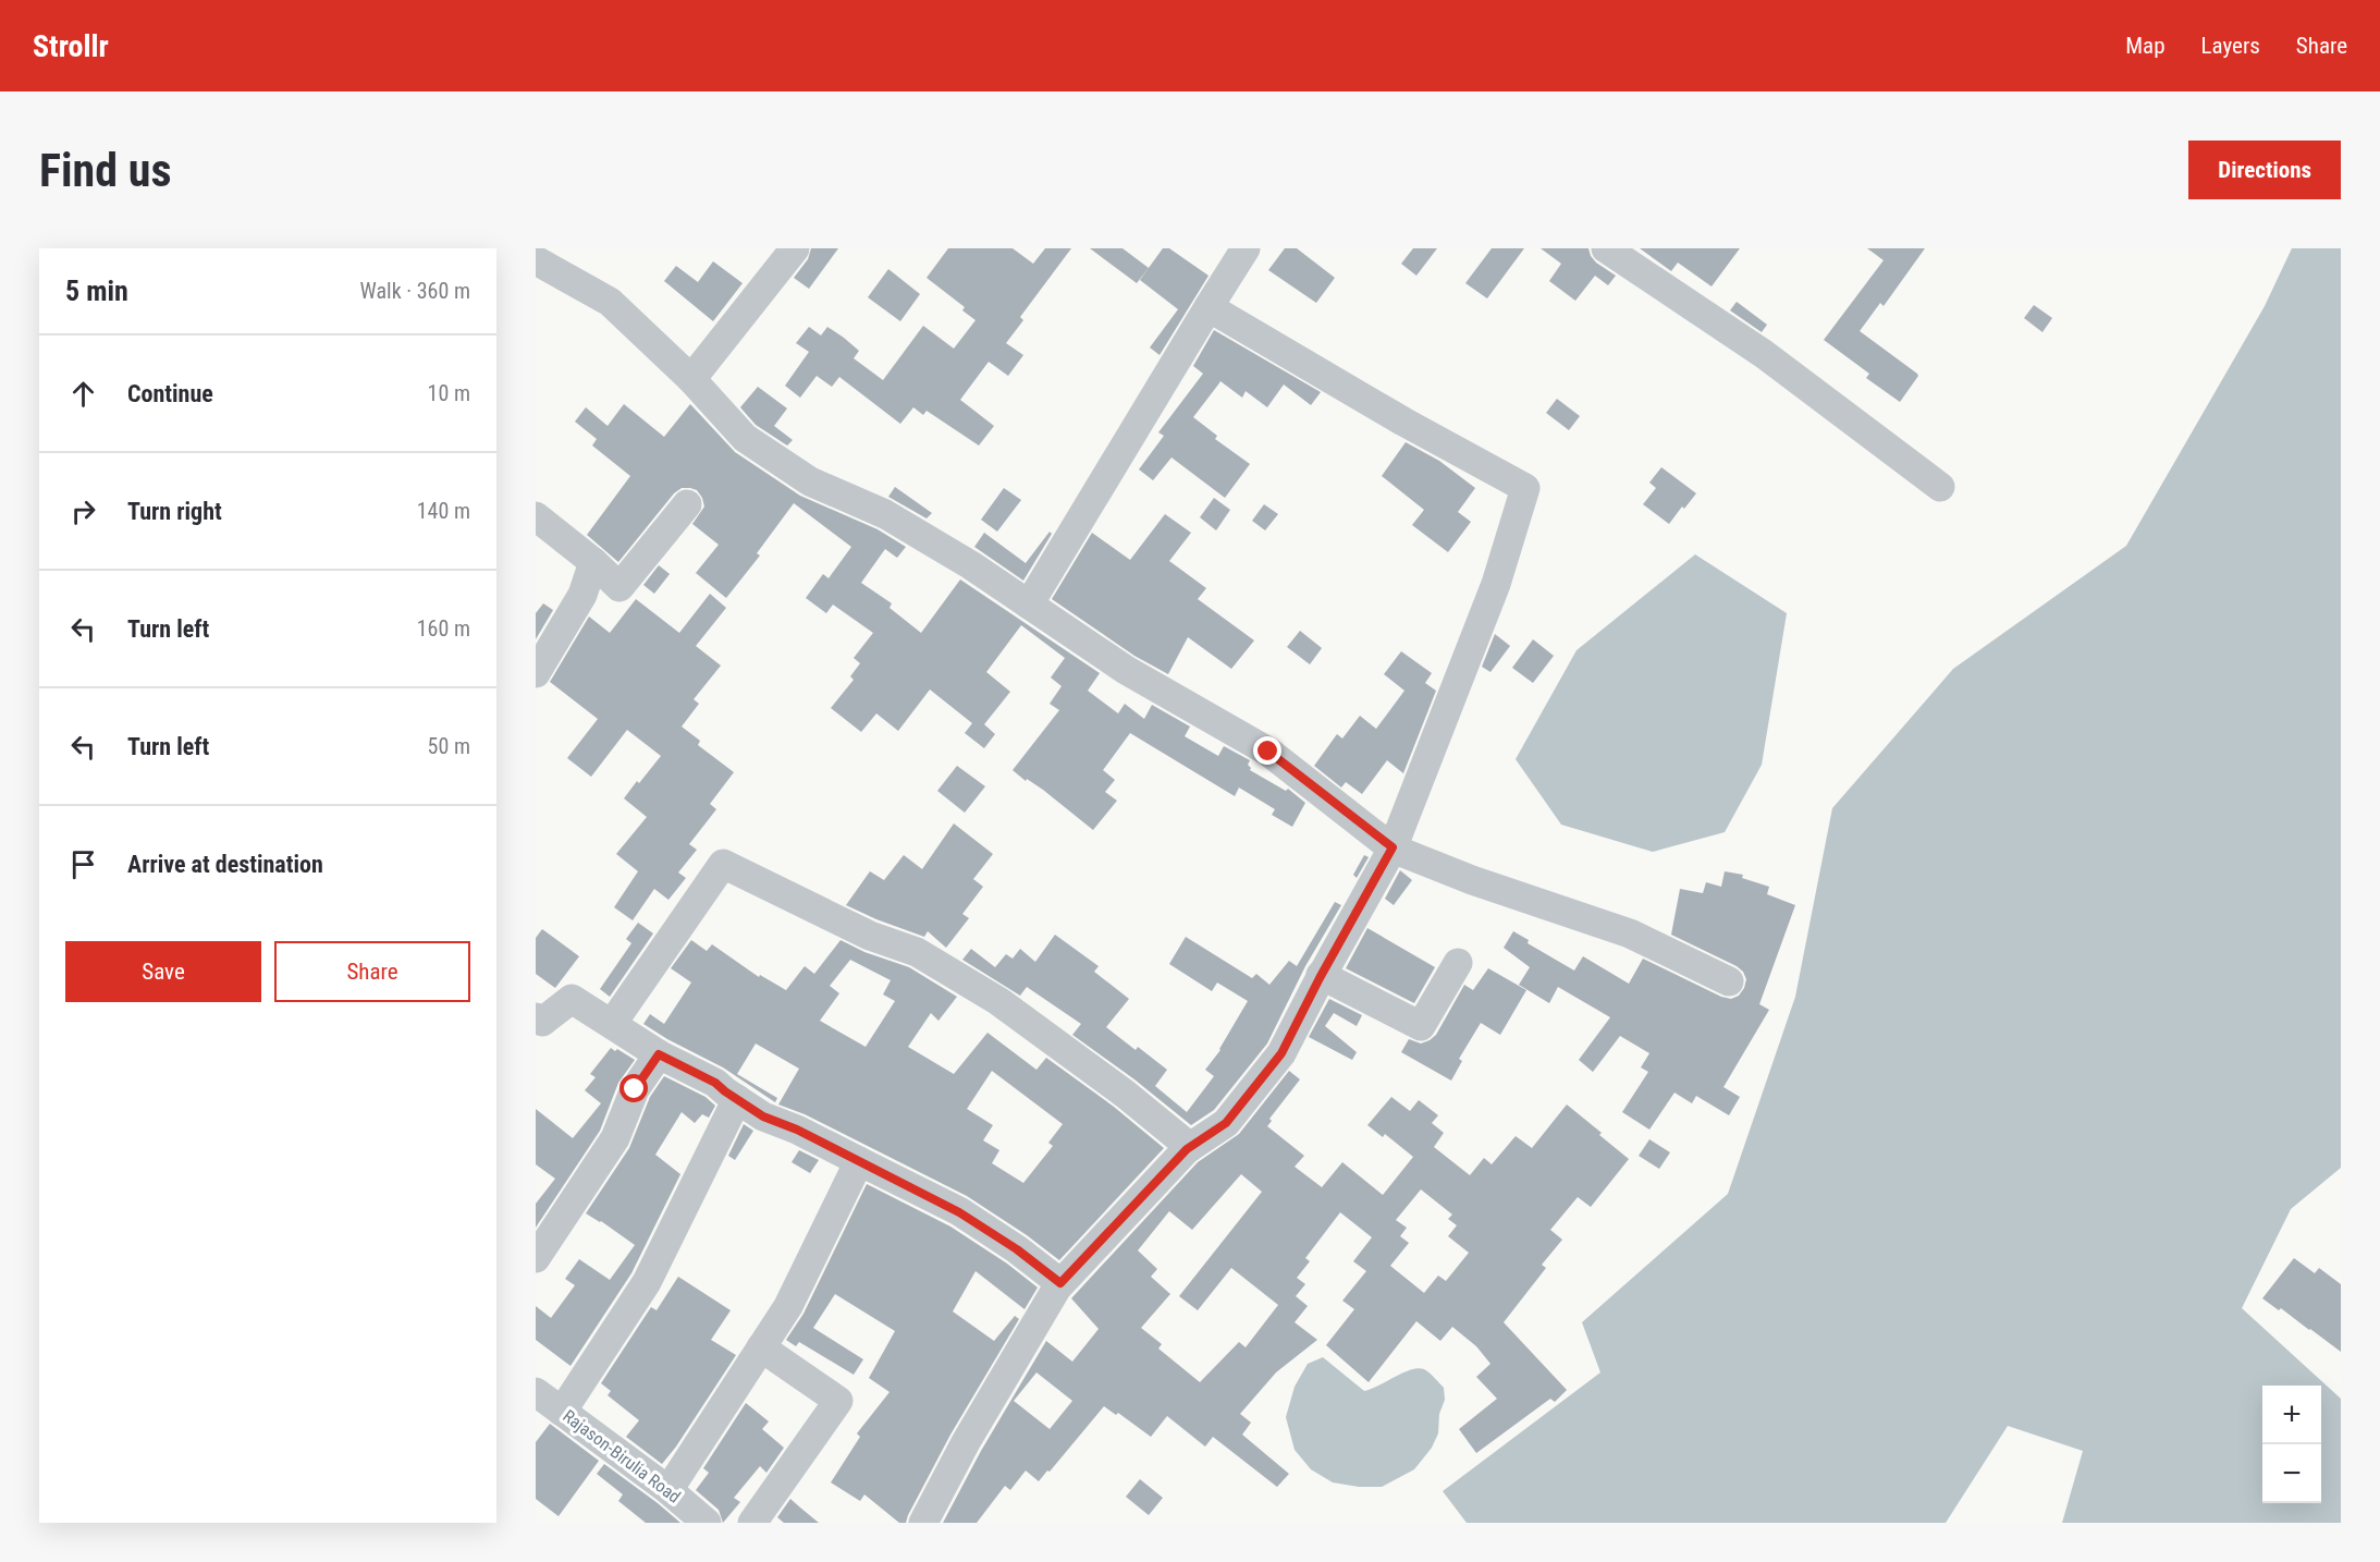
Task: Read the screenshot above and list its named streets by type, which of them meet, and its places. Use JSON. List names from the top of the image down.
{
  "streets": {
    "street": ["Rajason-Birulia Road"]
  },
  "page": {
    "header": "Strollr",
    "nav": ["Map", "Layers", "Share"],
    "buttons": [
      "Directions",
      ["Save", "Share"]
    ],
    "title": "Find us",
    "heading": ["5 min", "Walk · 360 m"],
    "list": [
      ["Continue", "10 m"],
      ["Turn right", "140 m"],
      ["Turn left", "160 m"],
      ["Turn left", "50 m"],
      "Arrive at destination"
    ],
    "map_buttons": ["+", "−"]
  }
}
